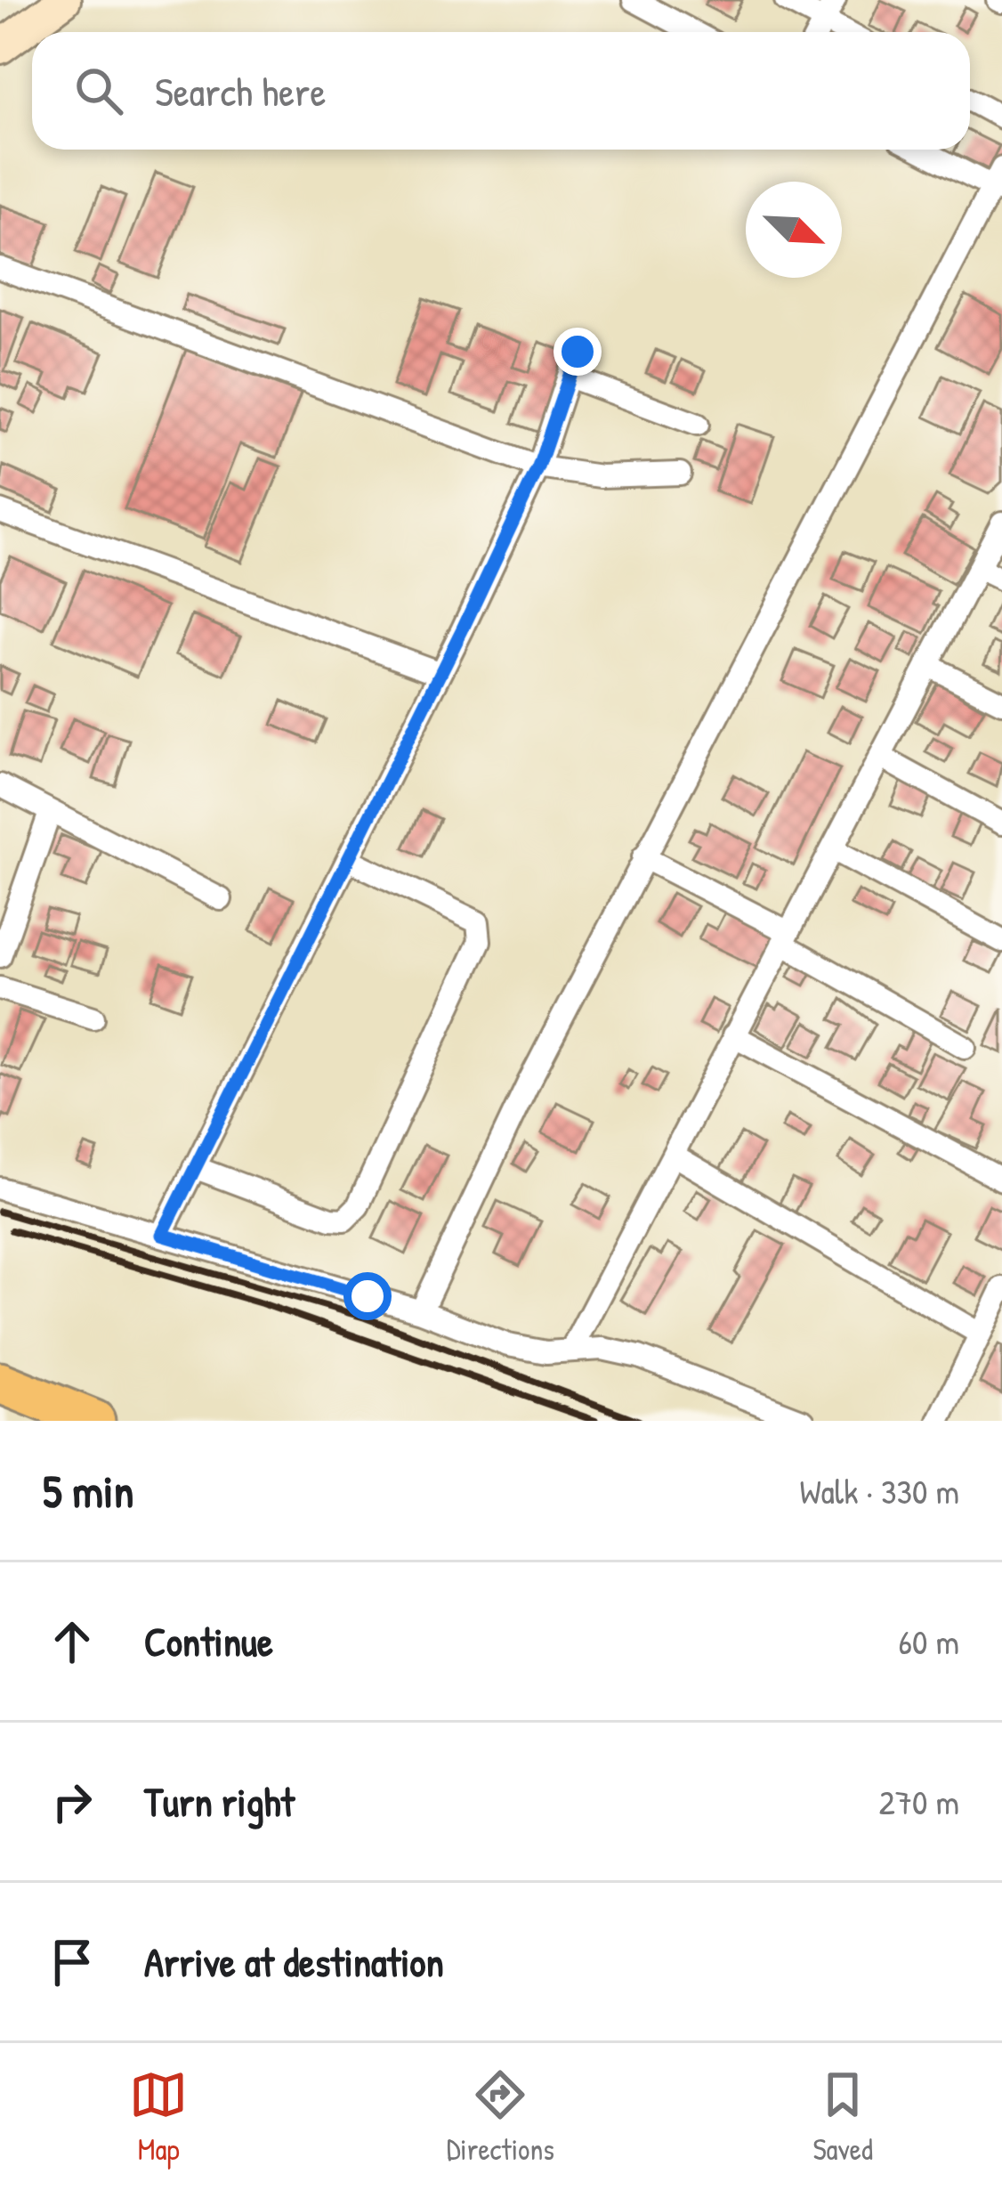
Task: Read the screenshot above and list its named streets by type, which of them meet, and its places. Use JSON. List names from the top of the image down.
{
  "north": "bottom right",
  "page": {
    "search": "Search here",
    "heading": ["5 min", "Walk · 330 m"],
    "list": [
      ["Continue", "60 m"],
      ["Turn right", "270 m"],
      "Arrive at destination"
    ],
    "nav": ["Map", "Directions", "Saved"]
  }
}
